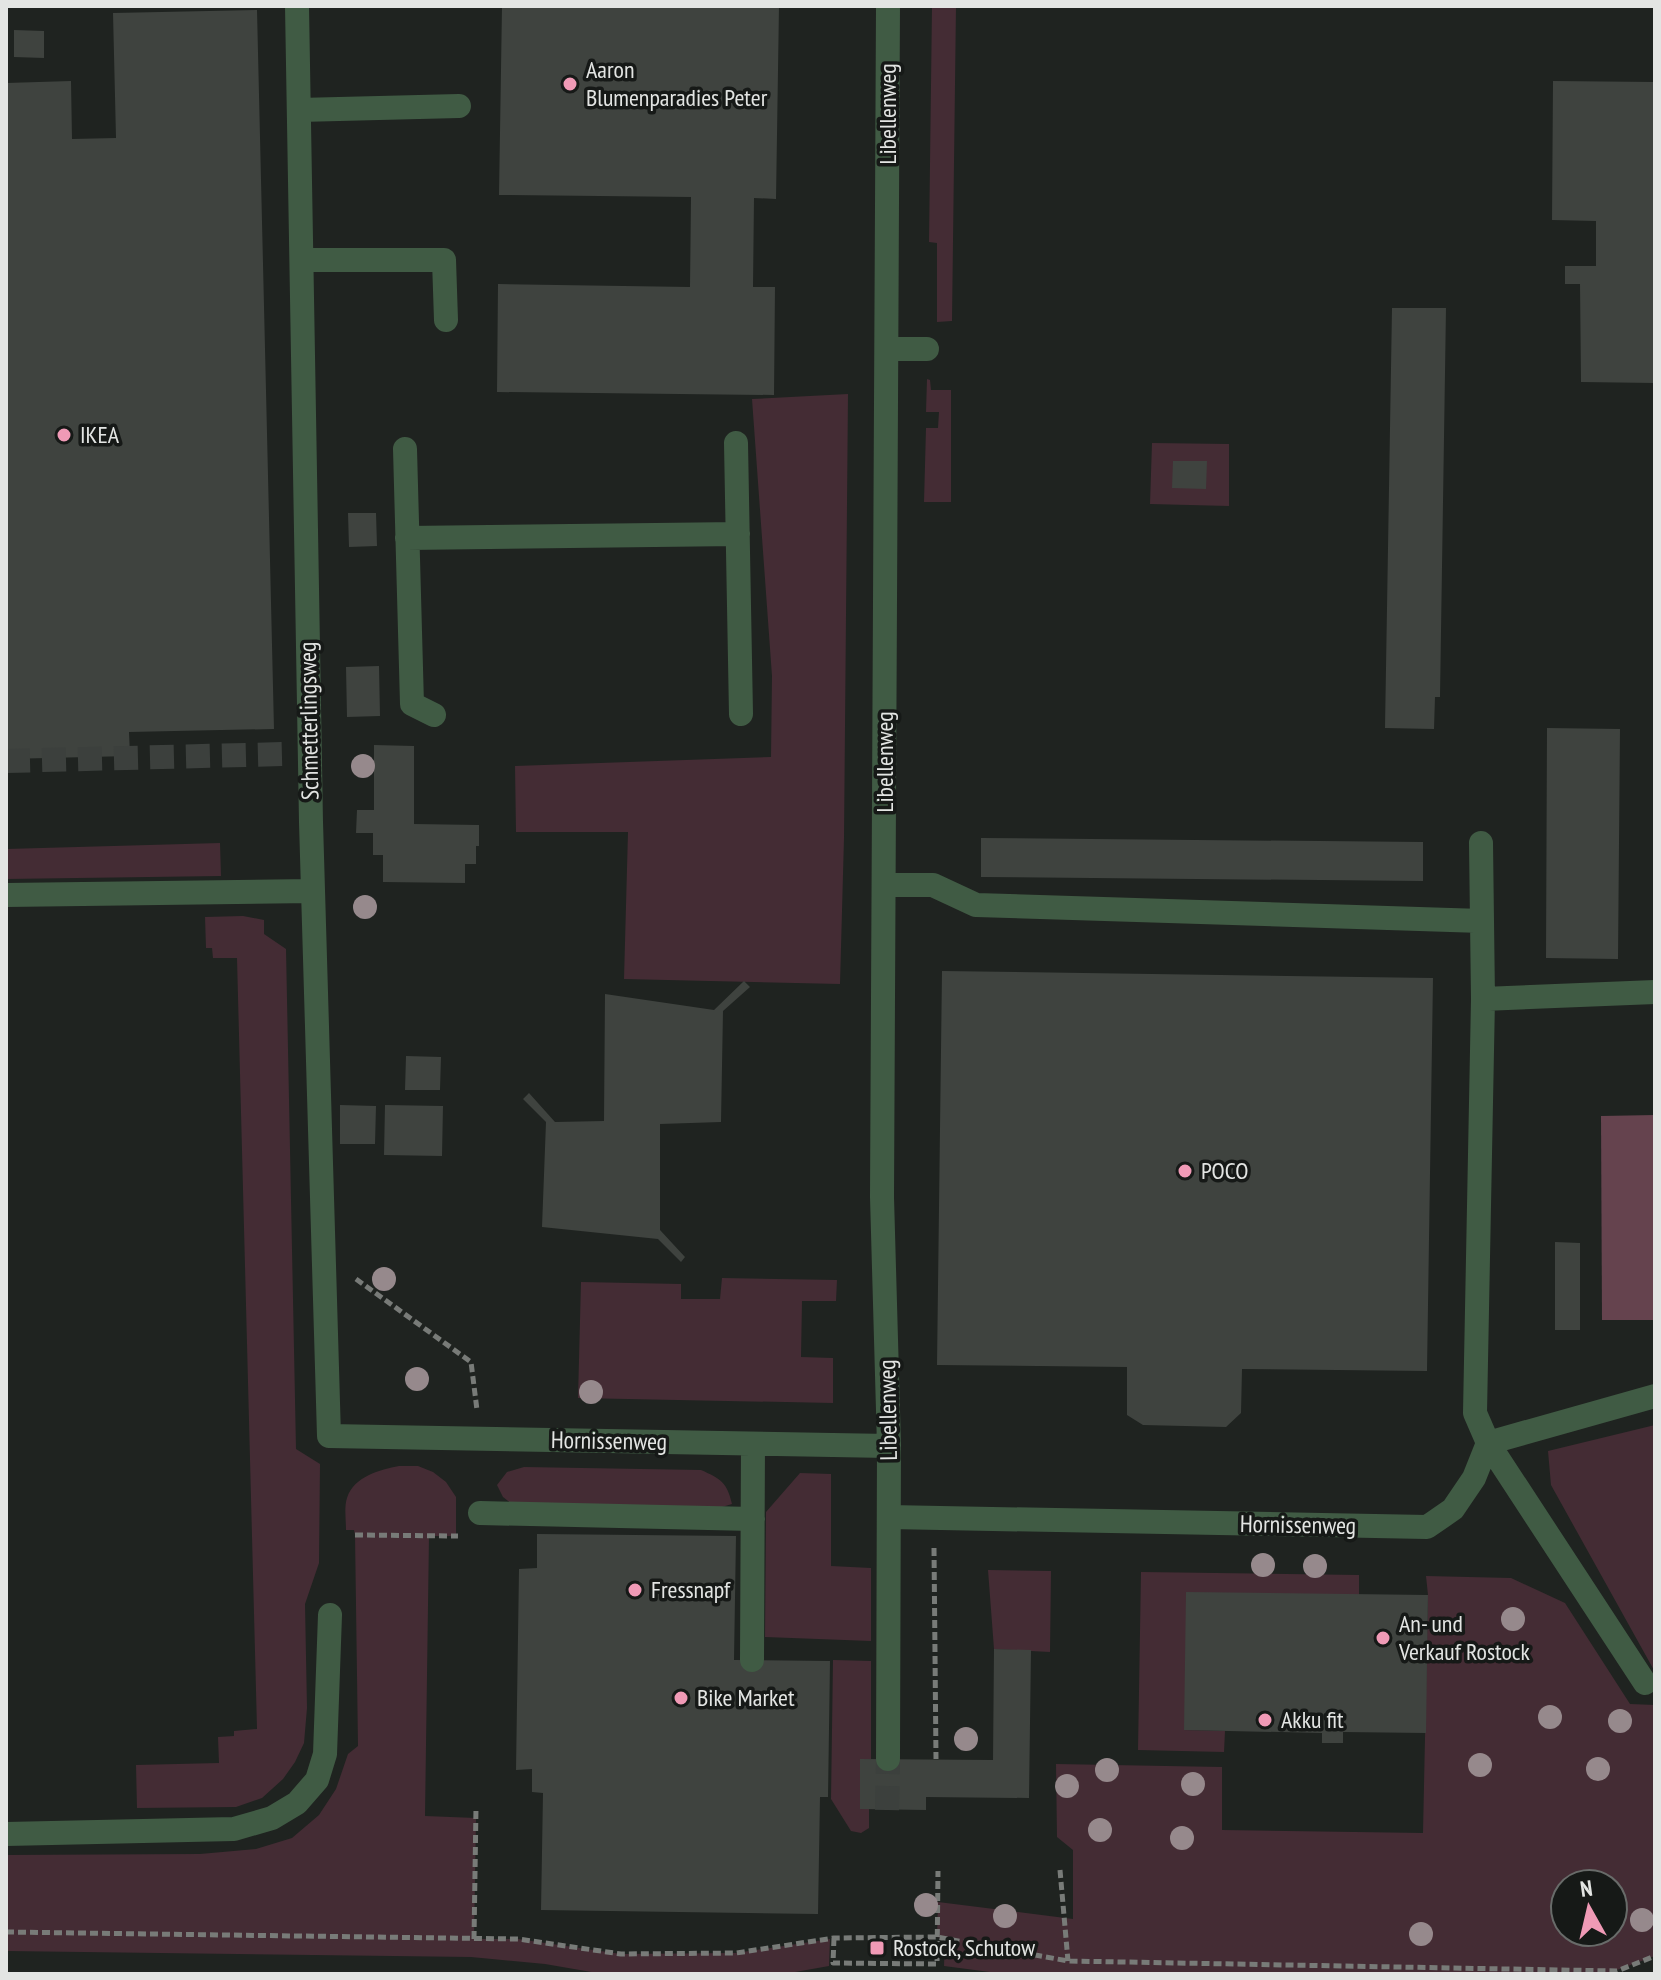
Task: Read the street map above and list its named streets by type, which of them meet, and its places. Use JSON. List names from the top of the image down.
{
  "streets": {
    "street": ["Libellenweg", "Schmetterlingsweg", "Hornissenweg"]
  },
  "crossings": [
    ["Libellenweg", "Hornissenweg"],
    ["Schmetterlingsweg", "Hornissenweg"]
  ],
  "places": {
    "other": [
      "Aaron Blumenparadies Peter",
      "IKEA",
      "POCO",
      "Fressnapf",
      "An- und Verkauf Rostock",
      "Bike Market",
      "Akku fit"
    ],
    "transit": ["Rostock, Schutow"]
  },
  "north": "top"
}
